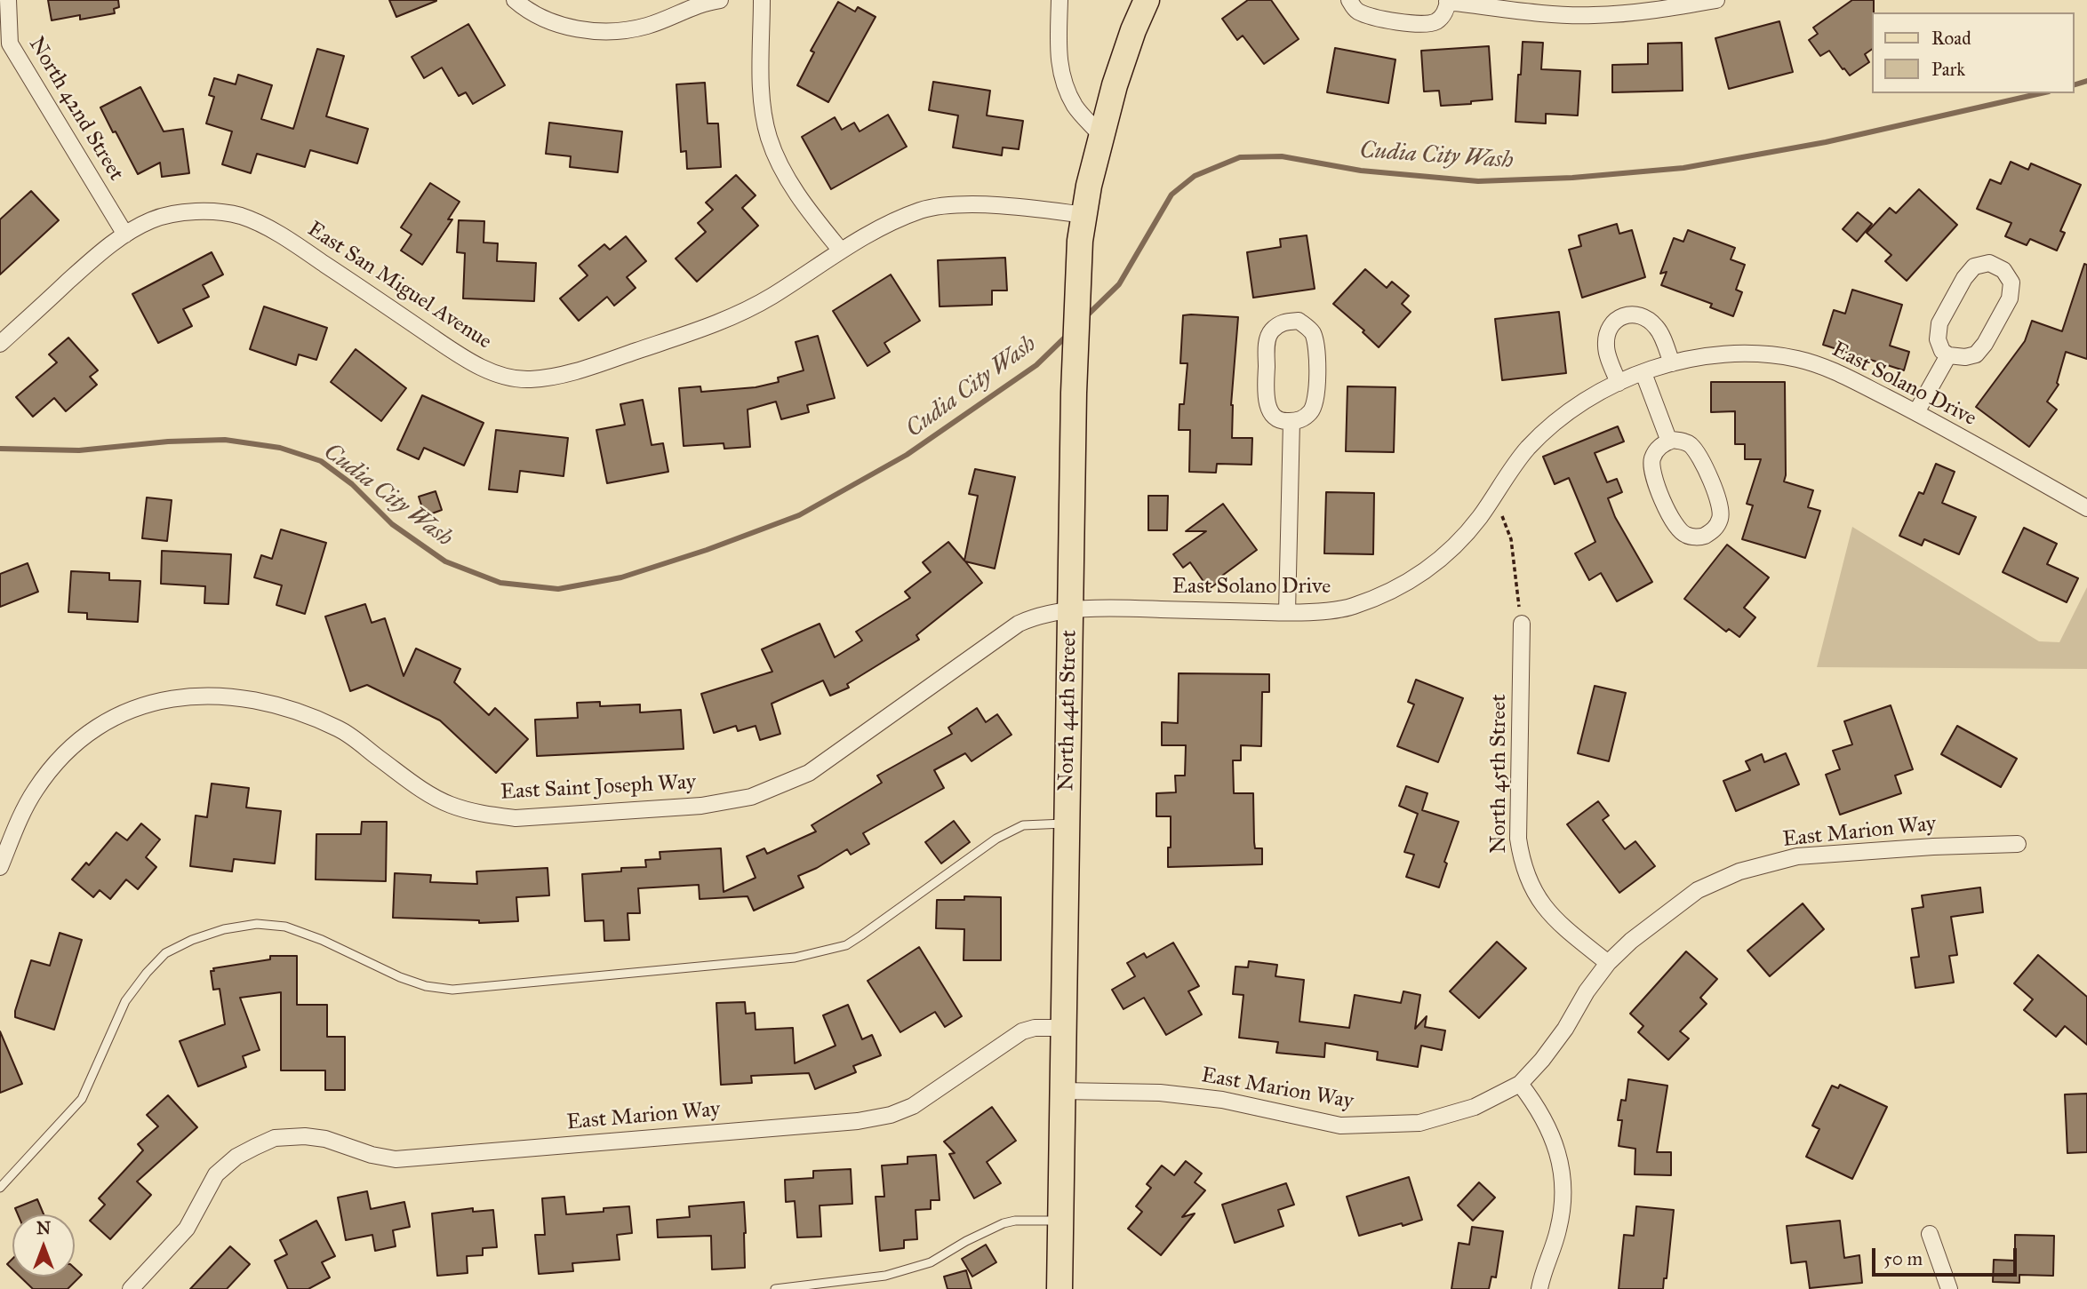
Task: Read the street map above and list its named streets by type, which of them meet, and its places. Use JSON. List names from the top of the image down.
{
  "streets": {
    "main road": ["North 44th Street"],
    "street": [
      "North 42nd Street",
      "East San Miguel Avenue",
      "East Solano Drive",
      "North 45th Street",
      "East Saint Joseph Way",
      "East Marion Way"
    ]
  },
  "crossings": [
    ["North 42nd Street", "East San Miguel Avenue"],
    ["East San Miguel Avenue", "North 44th Street"],
    ["East Solano Drive", "North 44th Street"],
    ["East Solano Drive", "East Saint Joseph Way"],
    ["North 44th Street", "East Saint Joseph Way"],
    ["North 44th Street", "East Marion Way"],
    ["North 45th Street", "East Marion Way"]
  ],
  "water": ["Cudia City Wash"],
  "legend": ["Road", "Park"],
  "scale_bar": "50 m",
  "north": "top"
}
